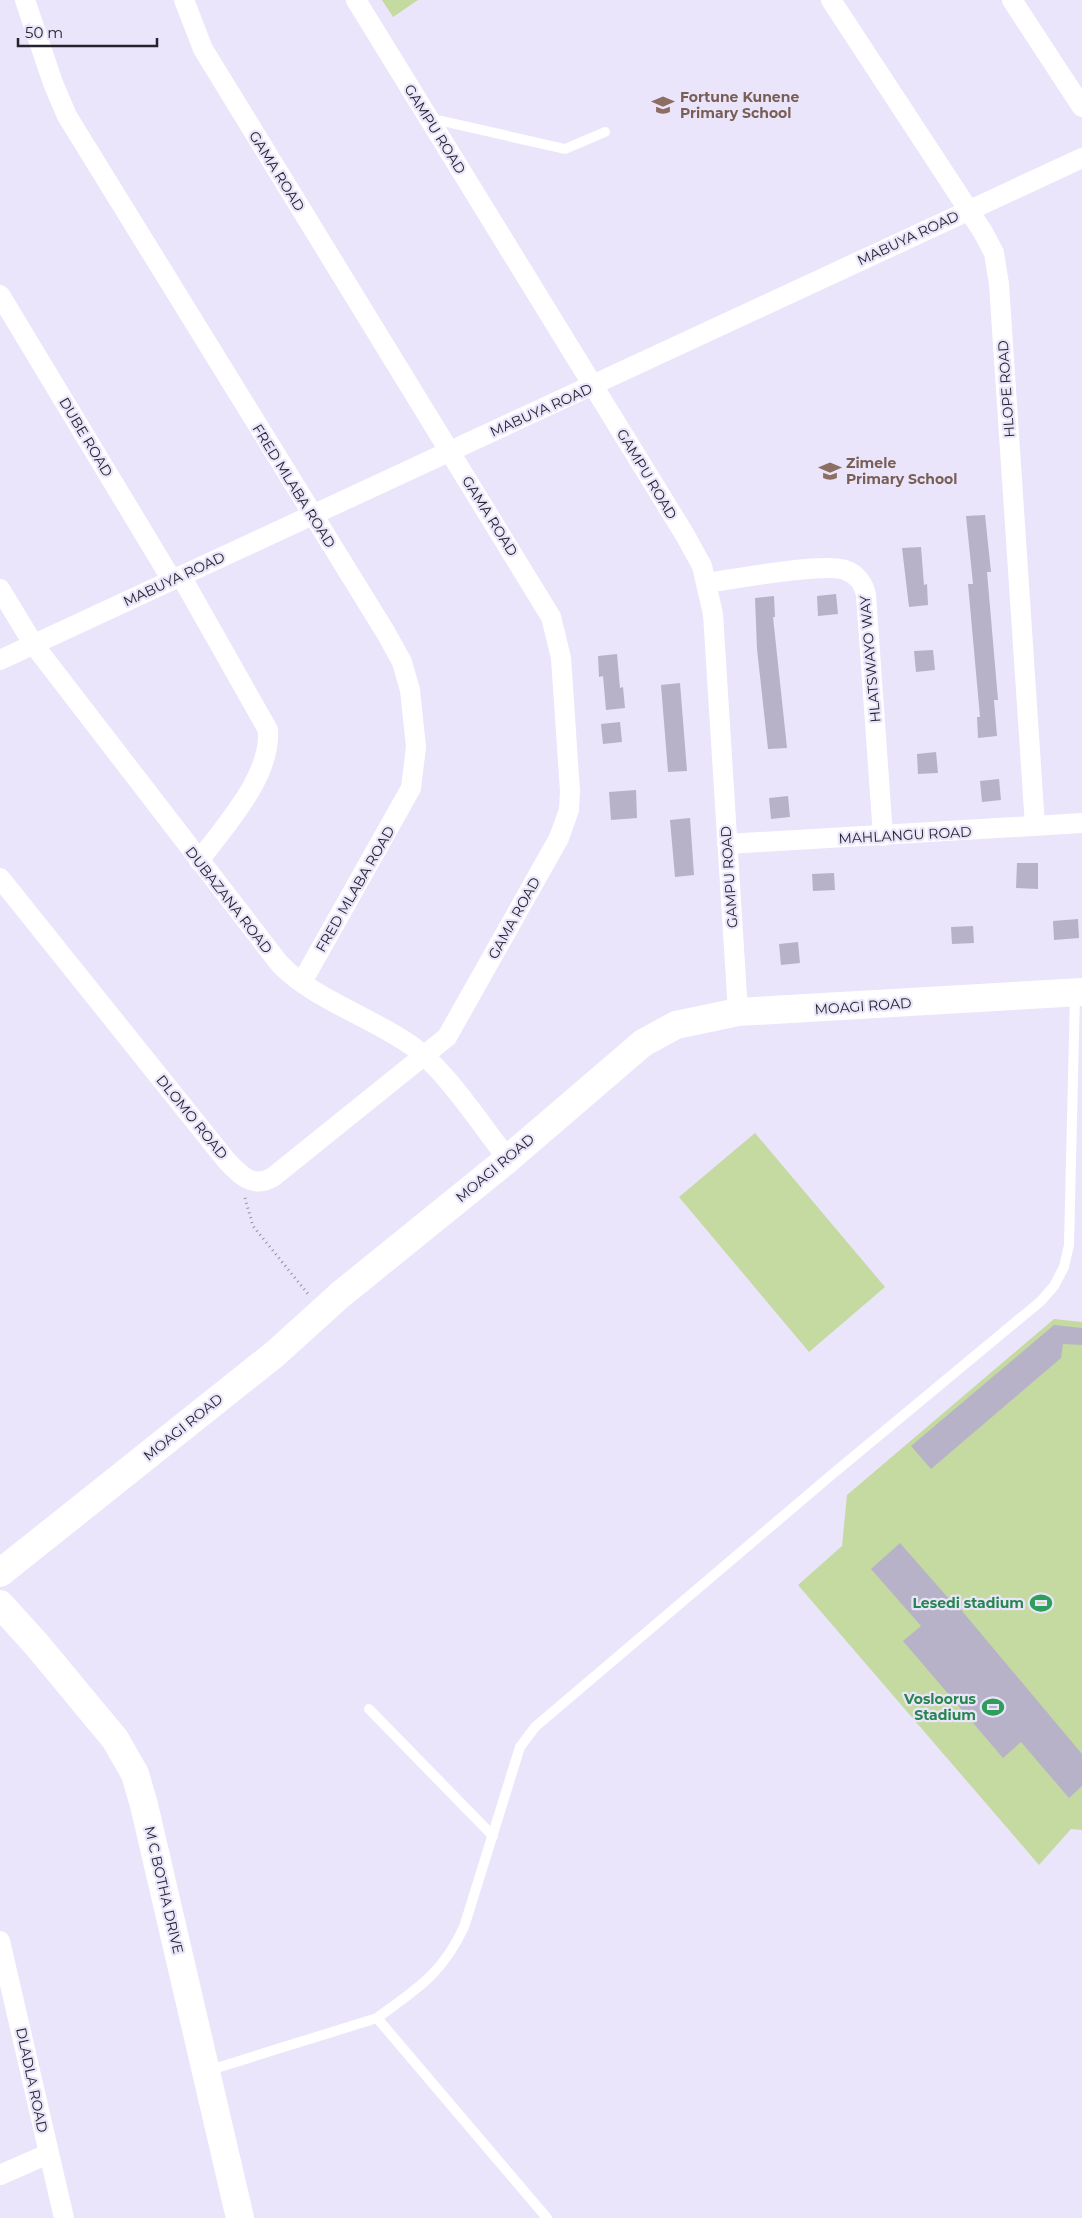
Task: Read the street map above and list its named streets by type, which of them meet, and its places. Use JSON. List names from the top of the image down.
{
  "streets": {
    "street": [
      "GAMPU ROAD",
      "GAMA ROAD",
      "MABUYA ROAD",
      "HLOPE ROAD",
      "DUBE ROAD",
      "FRED MLABA ROAD",
      "HLATSWAYO WAY",
      "MAHLANGU ROAD",
      "DUBAZANA ROAD",
      "MOAGI ROAD",
      "DLOMO ROAD",
      "M C BOTHA DRIVE",
      "DLADLA ROAD"
    ]
  },
  "crossings": [
    ["GAMPU ROAD", "MABUYA ROAD"],
    ["GAMPU ROAD", "HLATSWAYO WAY"],
    ["GAMPU ROAD", "MAHLANGU ROAD"],
    ["GAMPU ROAD", "MOAGI ROAD"],
    ["GAMA ROAD", "MABUYA ROAD"],
    ["GAMA ROAD", "DUBAZANA ROAD"],
    ["GAMA ROAD", "DLOMO ROAD"],
    ["MABUYA ROAD", "HLOPE ROAD"],
    ["MABUYA ROAD", "DUBE ROAD"],
    ["MABUYA ROAD", "FRED MLABA ROAD"],
    ["MABUYA ROAD", "DUBAZANA ROAD"],
    ["HLOPE ROAD", "MAHLANGU ROAD"],
    ["DUBE ROAD", "DUBAZANA ROAD"],
    ["FRED MLABA ROAD", "DUBAZANA ROAD"],
    ["HLATSWAYO WAY", "MAHLANGU ROAD"],
    ["DUBAZANA ROAD", "MOAGI ROAD"],
    ["DUBAZANA ROAD", "DLOMO ROAD"]
  ],
  "places": {
    "school or university": ["Fortune Kunene Primary School", "Zimele Primary School"],
    "sports": ["Lesedi stadium", "Vosloorus Stadium"]
  },
  "scale_bar": "50 m"
}
